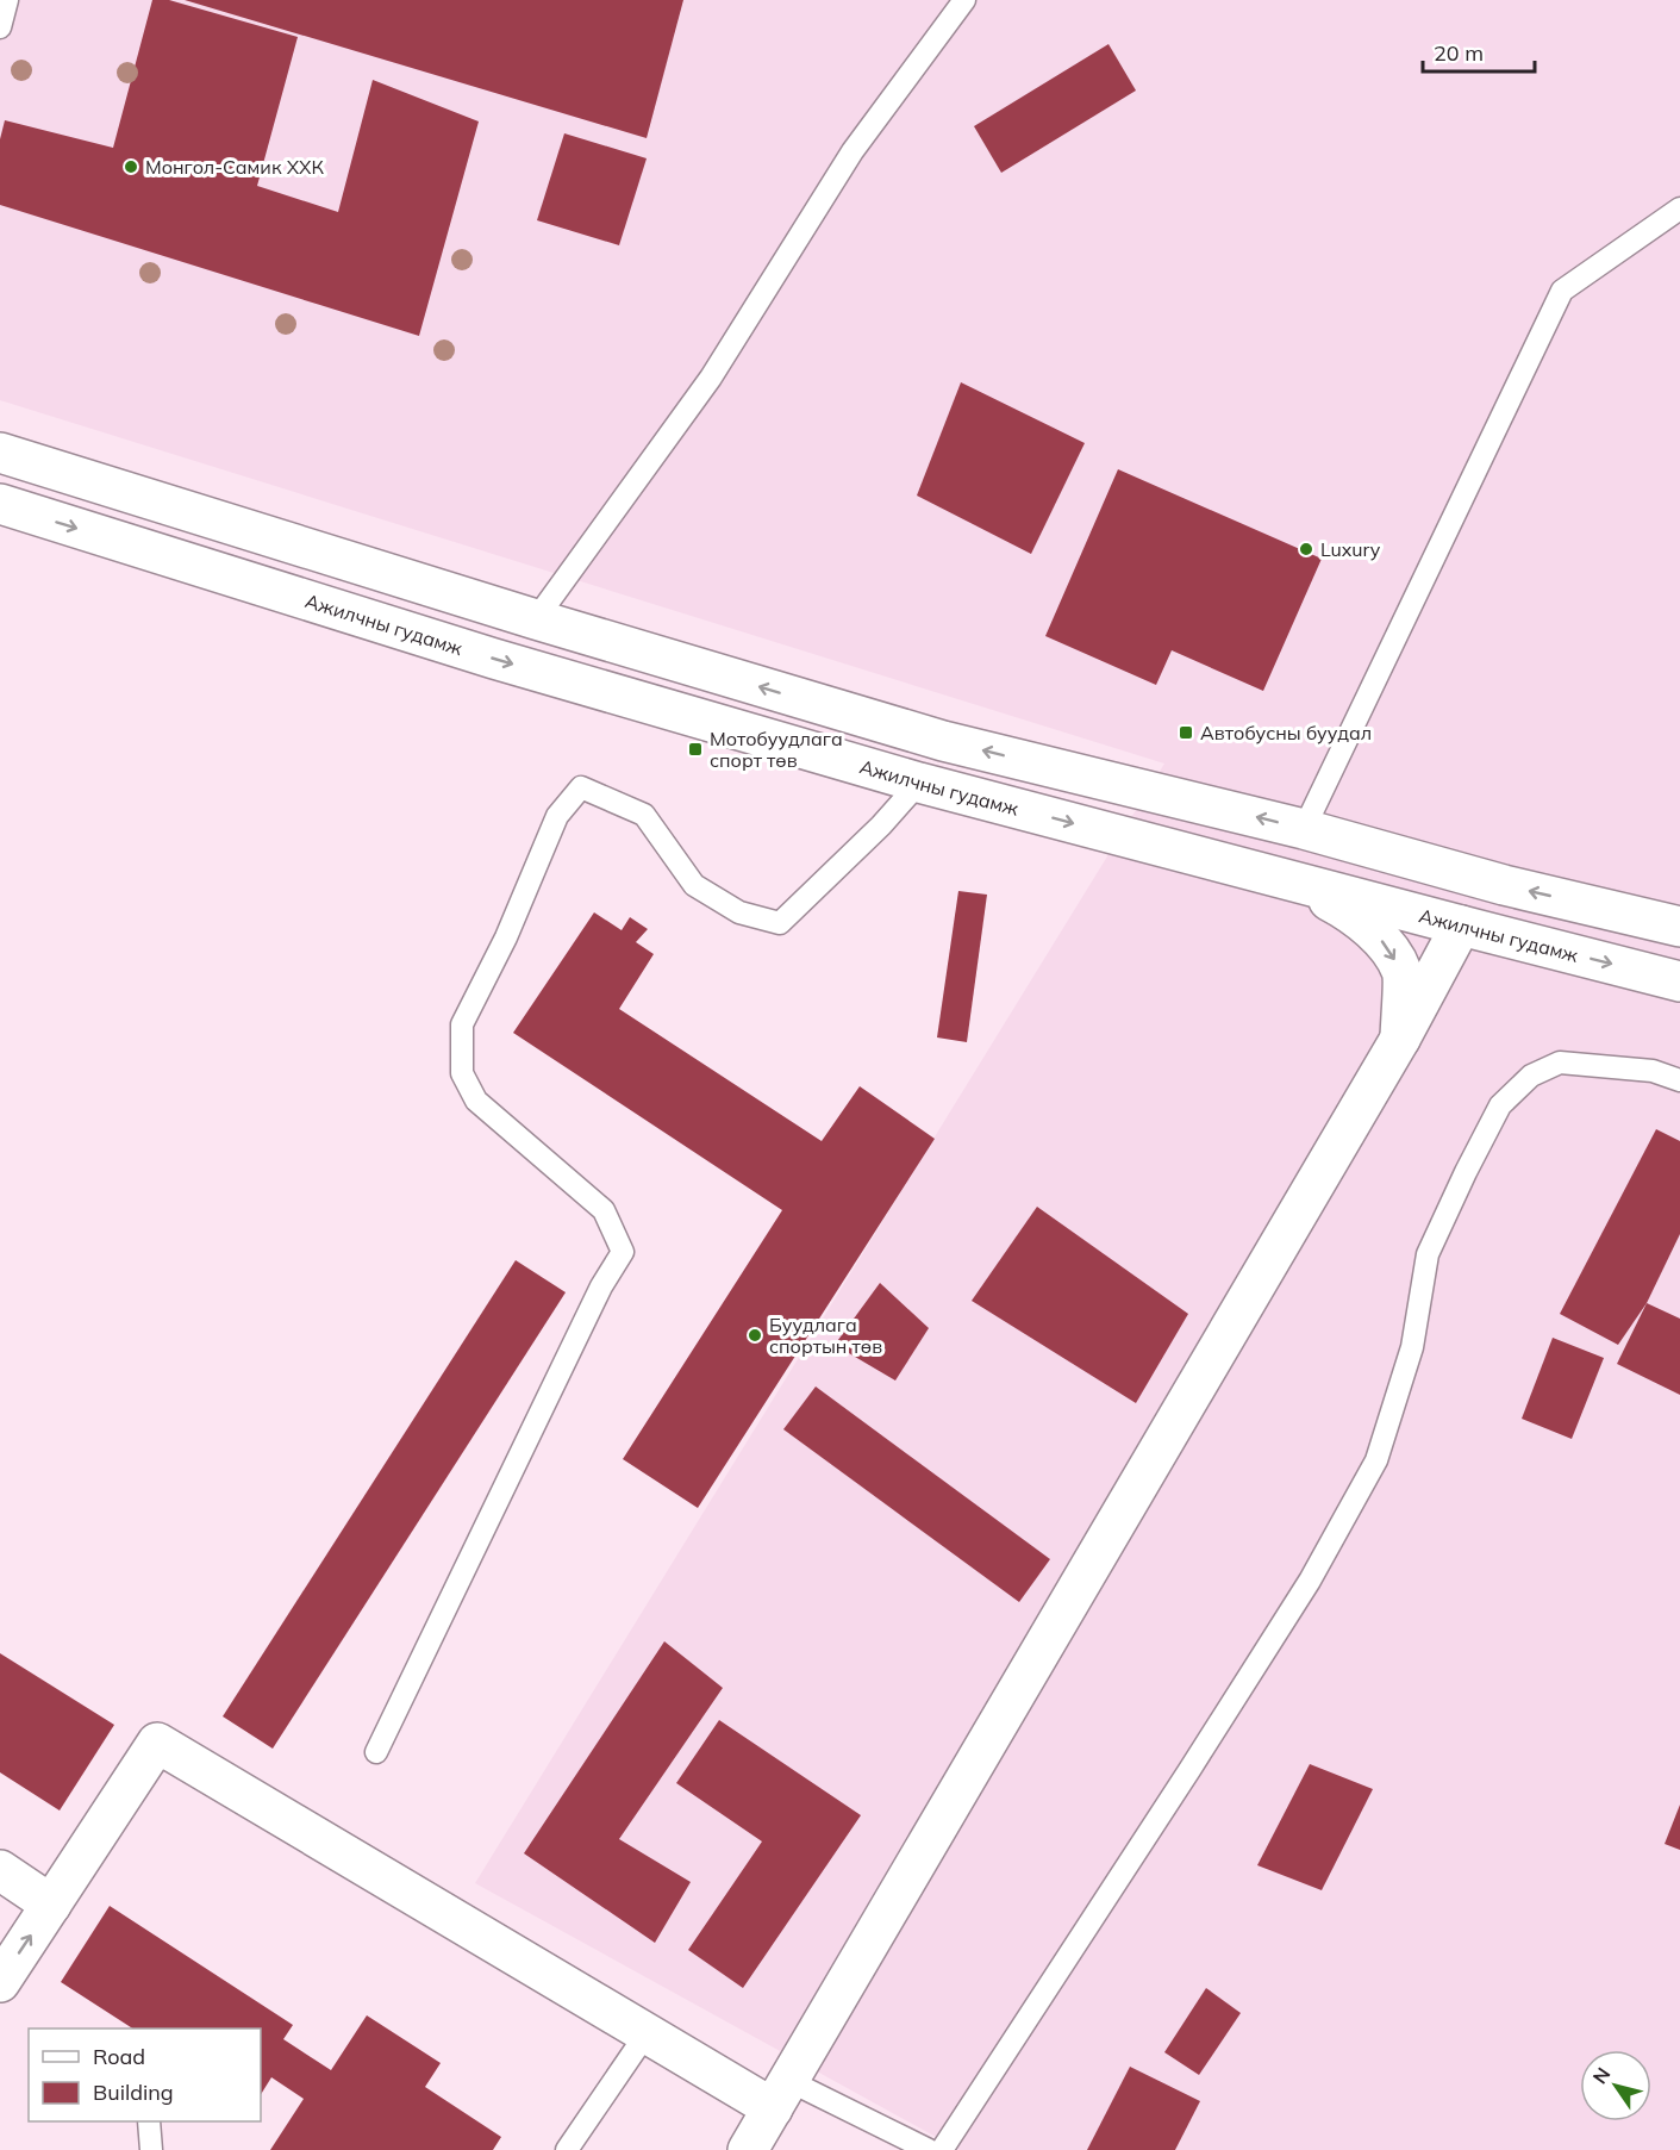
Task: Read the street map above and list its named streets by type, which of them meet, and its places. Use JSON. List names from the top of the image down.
{
  "streets": {
    "main road": ["Ажилчны гудамж"]
  },
  "places": {
    "other": ["Монгол-Самик ХХК", "Luxury", "Буудлага спортын төв"],
    "transit": ["Автобусны буудал", "Мотобуудлага спорт төв"]
  },
  "legend": ["Road", "Building"],
  "scale_bar": "20 m",
  "north": "top left"
}
